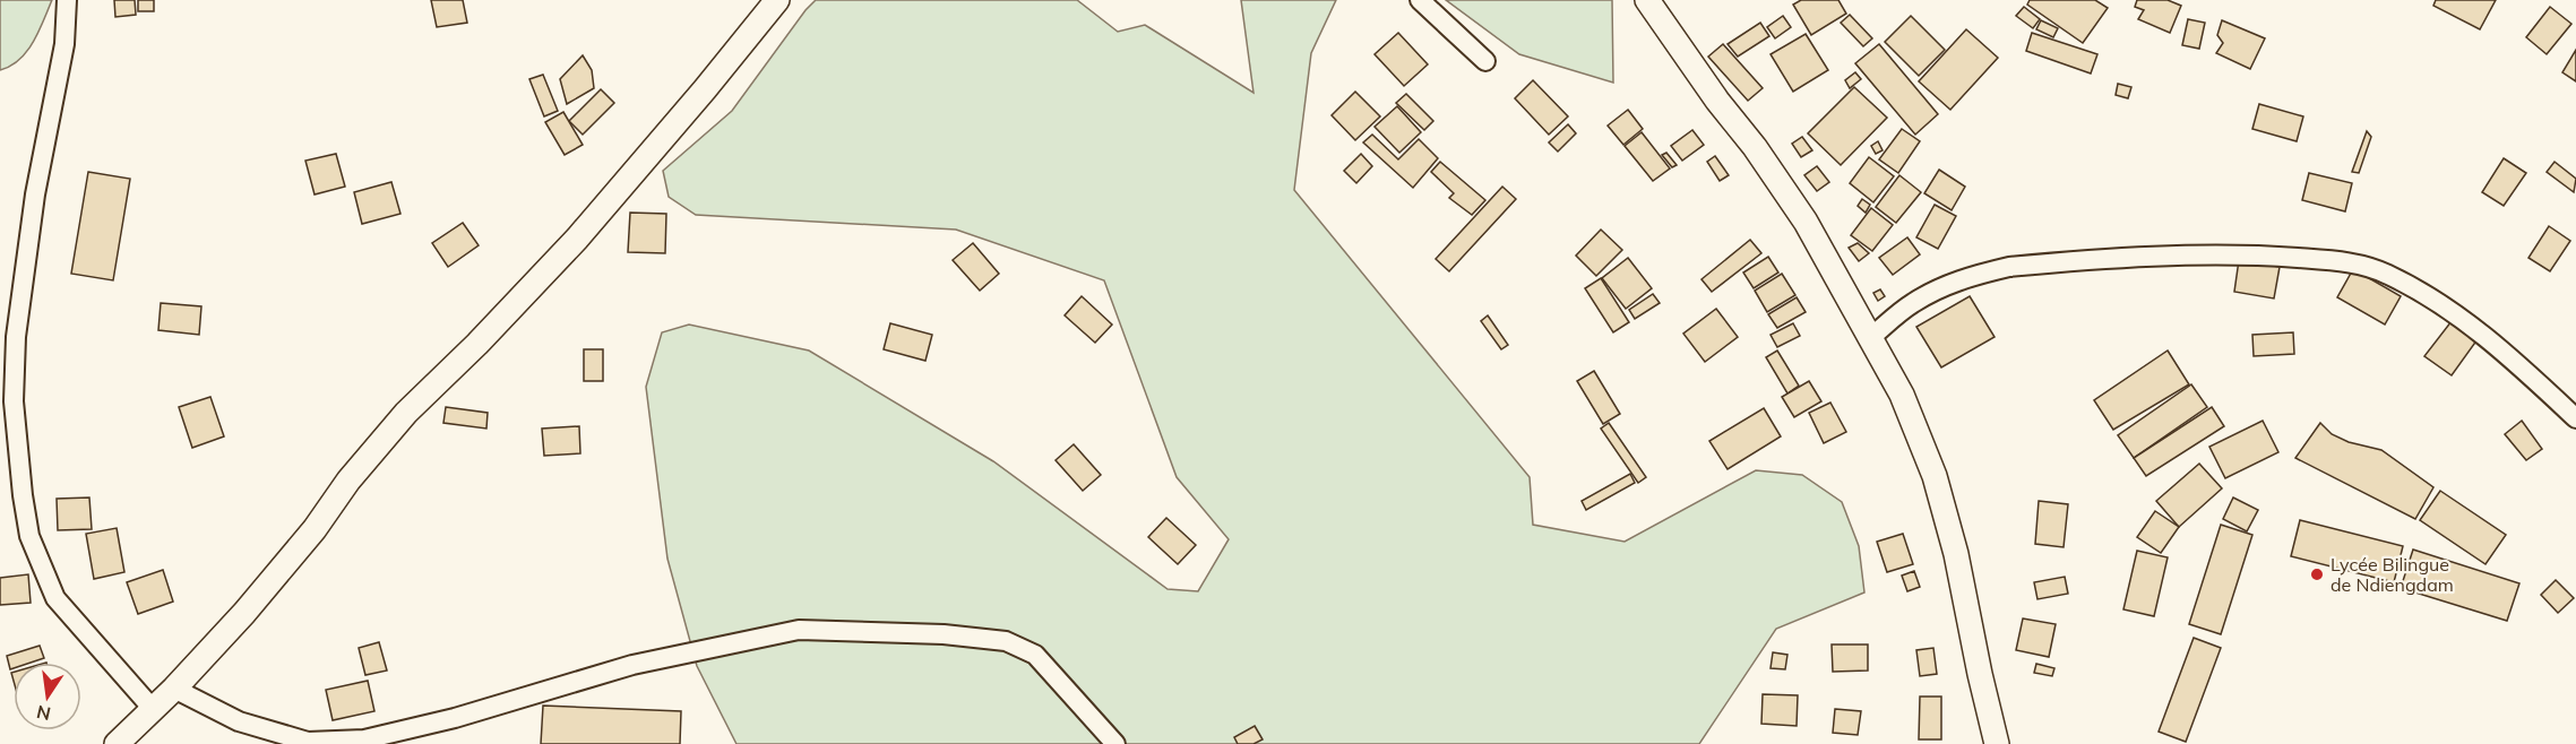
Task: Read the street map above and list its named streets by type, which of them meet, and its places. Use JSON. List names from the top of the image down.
{
  "places": ["Lycée Bilingue de Ndiengdam"],
  "north": "bottom"
}
